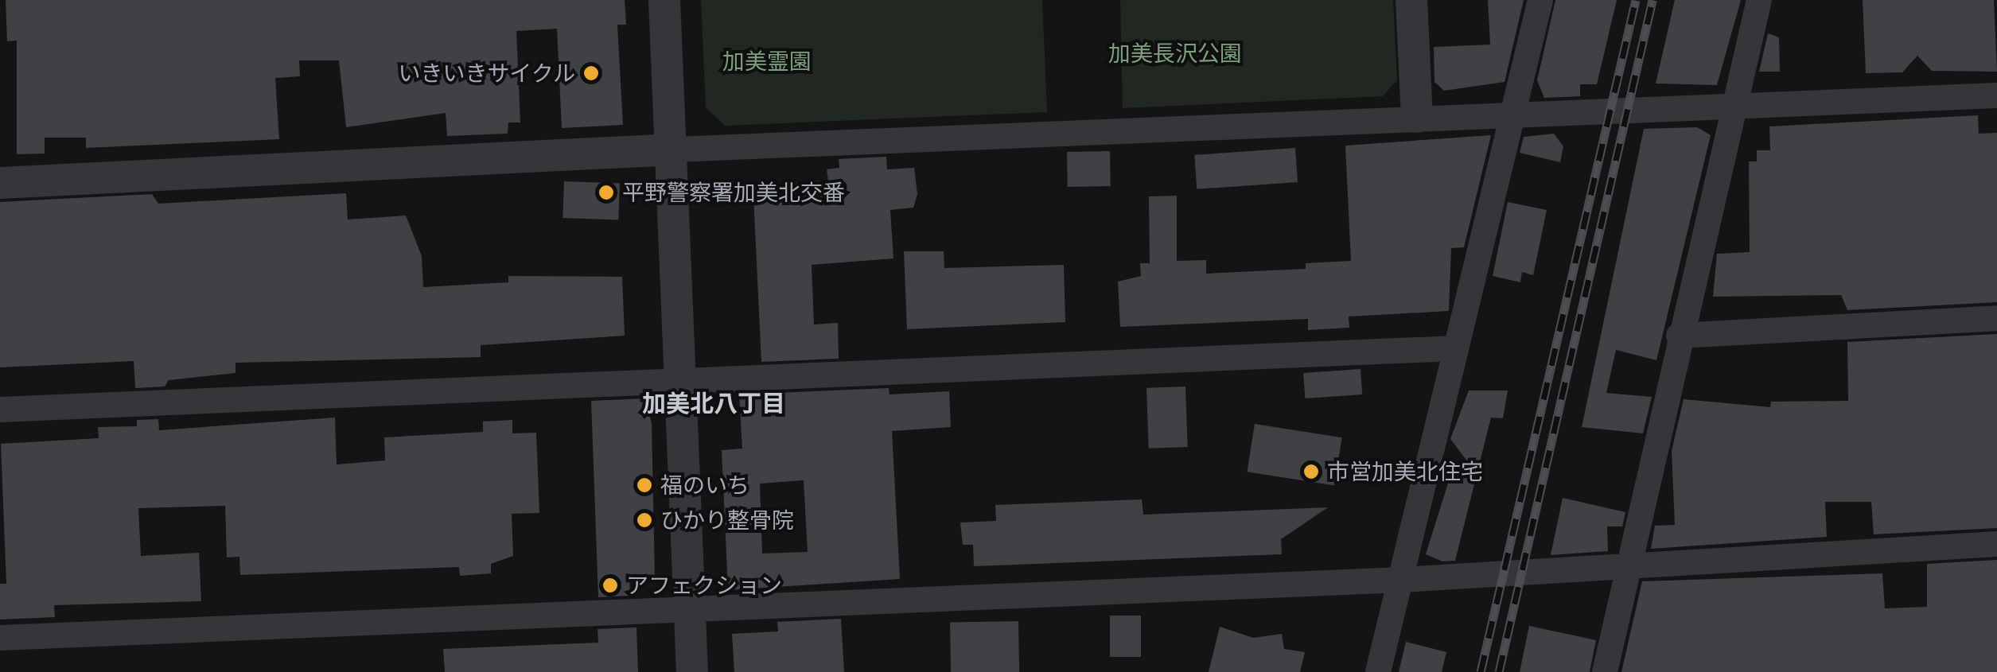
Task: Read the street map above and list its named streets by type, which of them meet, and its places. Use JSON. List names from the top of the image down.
{
  "districts": ["加美北八丁目"],
  "parks": ["加美長沢公園", "加美霊園"],
  "places": [
    "いきいきサイクル",
    "平野警察署加美北交番",
    "市営加美北住宅",
    "福のいち",
    "ひかり整骨院",
    "アフェクション"
  ]
}
